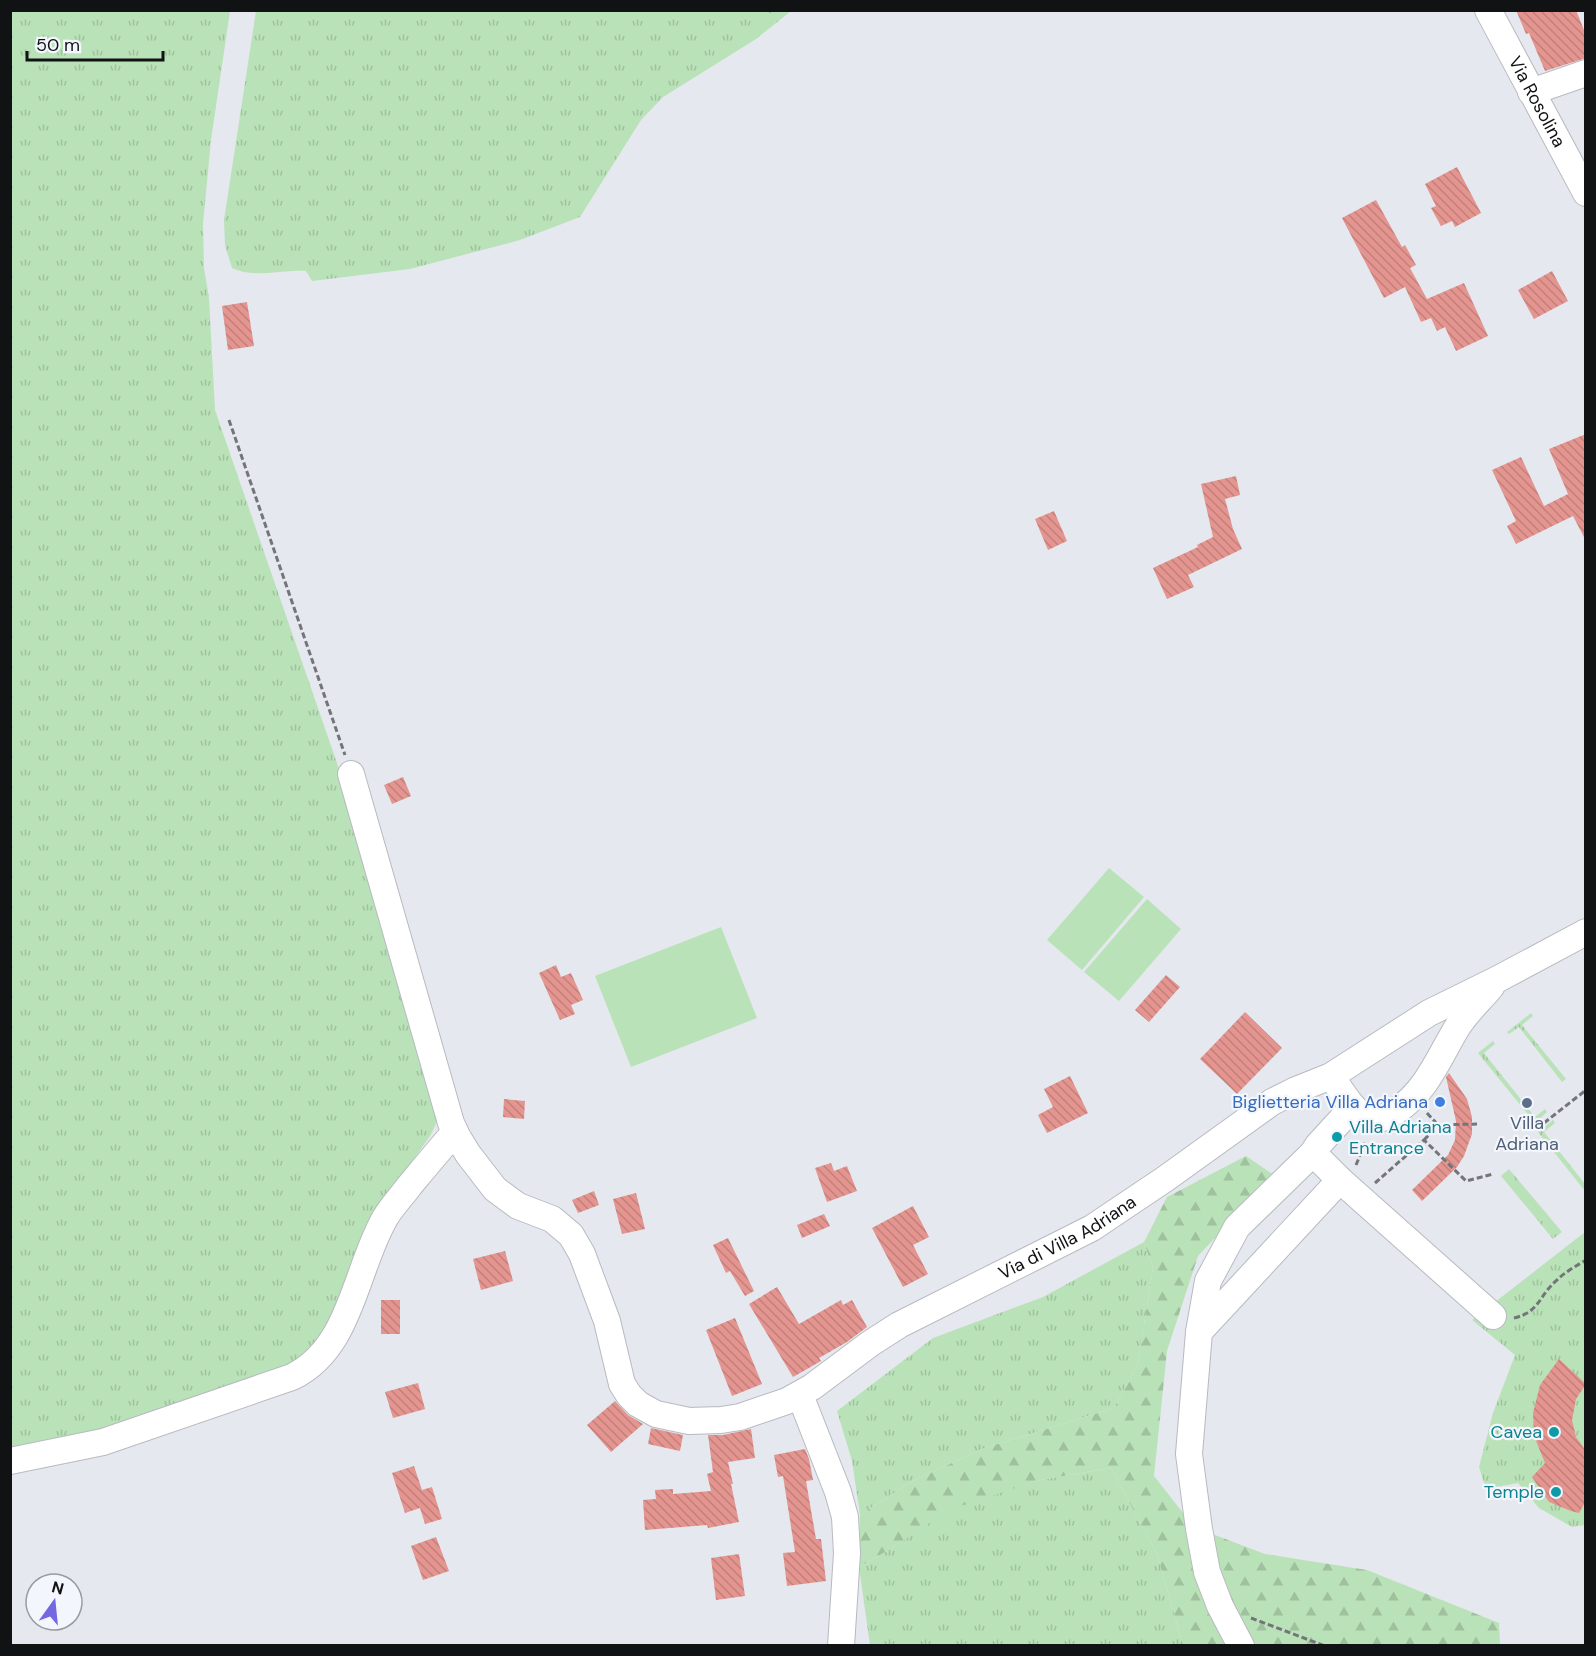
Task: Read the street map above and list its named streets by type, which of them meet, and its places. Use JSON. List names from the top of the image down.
{
  "streets": {
    "street": ["Via Rosolina", "Via di Villa Adriana"]
  },
  "places": [
    "Biglietteria Villa Adriana",
    "Villa Adriana",
    "Villa Adriana Entrance",
    "Cavea",
    "Temple"
  ],
  "scale_bar": "50 m",
  "north": "top"
}
